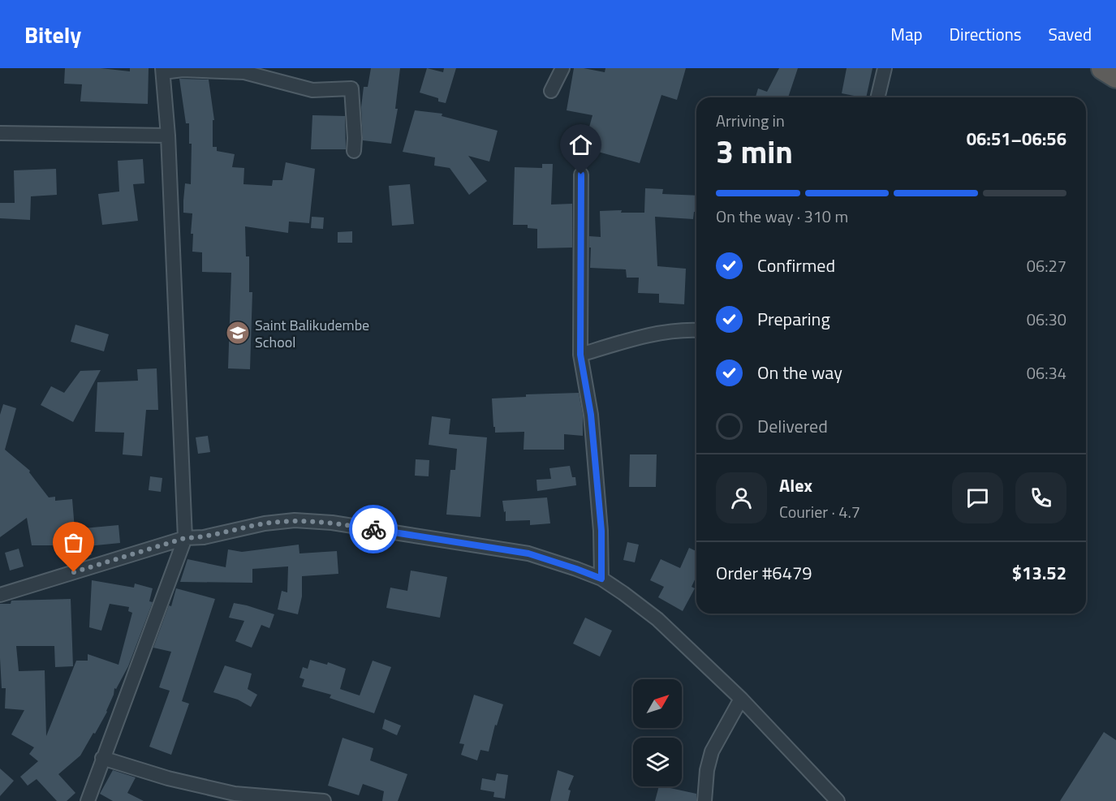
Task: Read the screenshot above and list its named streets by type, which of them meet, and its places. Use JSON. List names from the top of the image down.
{
  "places": {
    "school or university": ["Saint Balikudembe School"]
  },
  "north": "top right",
  "page": {
    "header": "Bitely",
    "nav": ["Map", "Directions", "Saved"],
    "heading": ["3 min", "Arriving in", "06:51–06:56"],
    "panel": [
      "Alex",
      "Courier · 4.7",
      "Order #6479",
      "$13.52"
    ],
    "bar": "On the way · 310 m",
    "list": [
      ["Confirmed", "06:27"],
      ["Preparing", "06:30"],
      ["On the way", "06:34"],
      "Delivered"
    ]
  }
}
